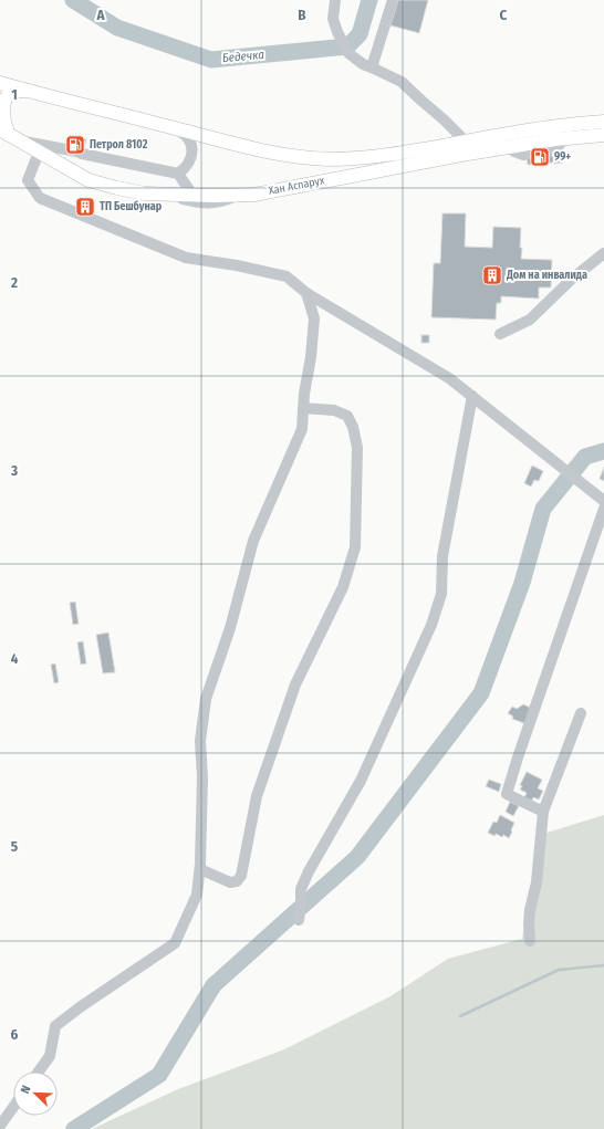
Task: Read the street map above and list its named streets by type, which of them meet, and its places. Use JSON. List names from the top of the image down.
{
  "streets": {
    "main road": ["Хан Аспарух"]
  },
  "water": ["Бедечка"],
  "places": {
    "fuel station": ["Петрол 8102", "99+"],
    "building": ["ТП Бешбунар", "Дом на инвалида"]
  },
  "north": "top left",
  "grid": {
    "columns": ["A", "B", "C"],
    "rows": [
      "1",
      "2",
      "3",
      "4",
      "5",
      "6"
    ]
  }
}
